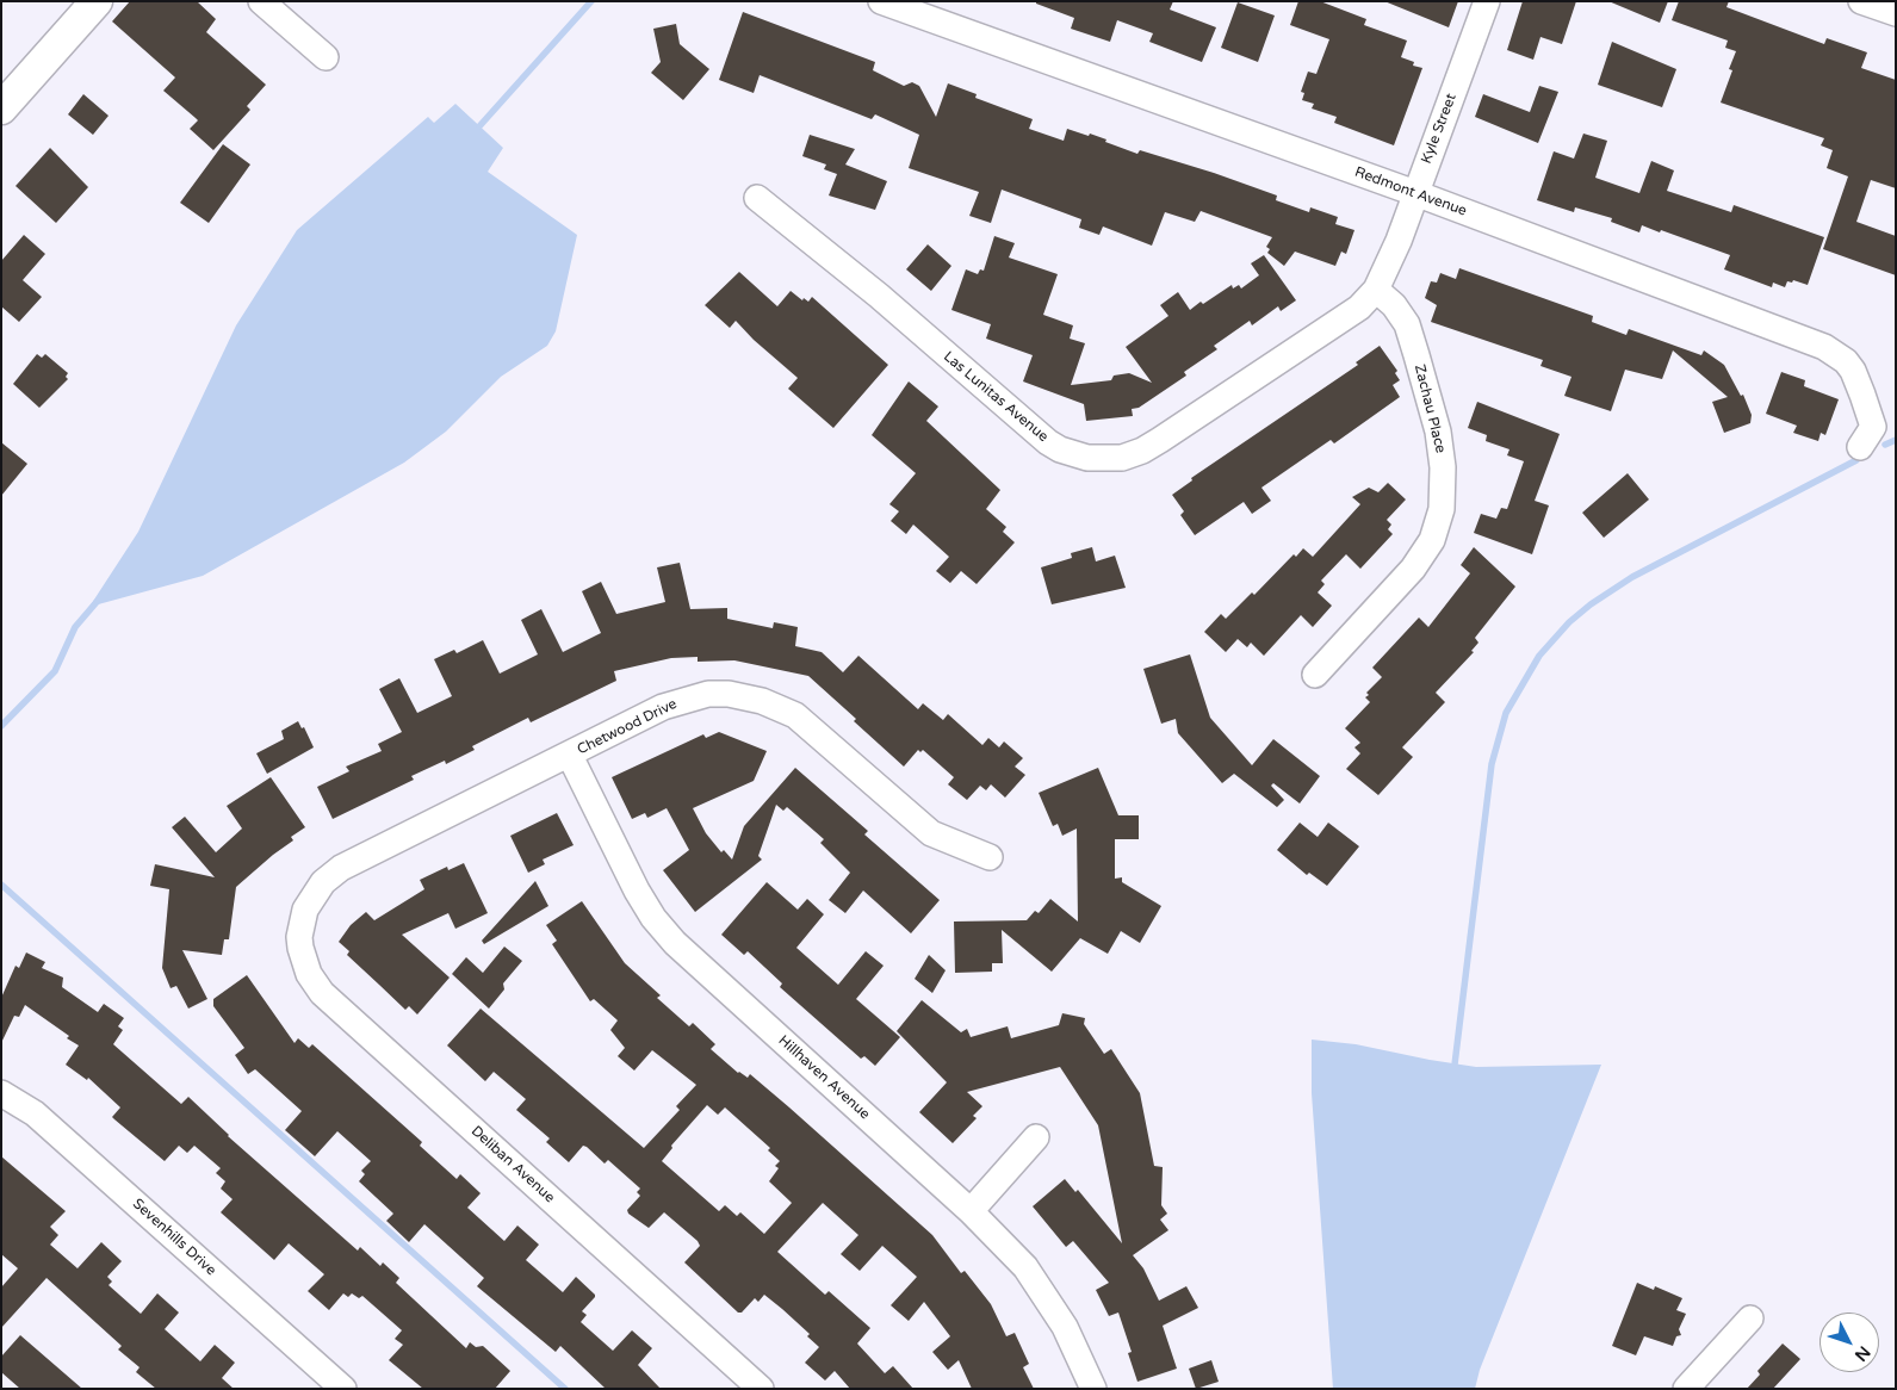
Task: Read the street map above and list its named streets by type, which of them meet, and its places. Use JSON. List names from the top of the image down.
{
  "streets": {
    "street": [
      "Kyle Street",
      "Redmont Avenue",
      "Las Lunitas Avenue",
      "Zachau Place",
      "Chetwood Drive",
      "Hillhaven Avenue",
      "Deliban Avenue",
      "Sevenhills Drive"
    ]
  },
  "crossings": [
    ["Kyle Street", "Redmont Avenue"],
    ["Kyle Street", "Las Lunitas Avenue"],
    ["Kyle Street", "Zachau Place"],
    ["Las Lunitas Avenue", "Zachau Place"],
    ["Chetwood Drive", "Hillhaven Avenue"],
    ["Chetwood Drive", "Deliban Avenue"]
  ],
  "north": "bottom right"
}
